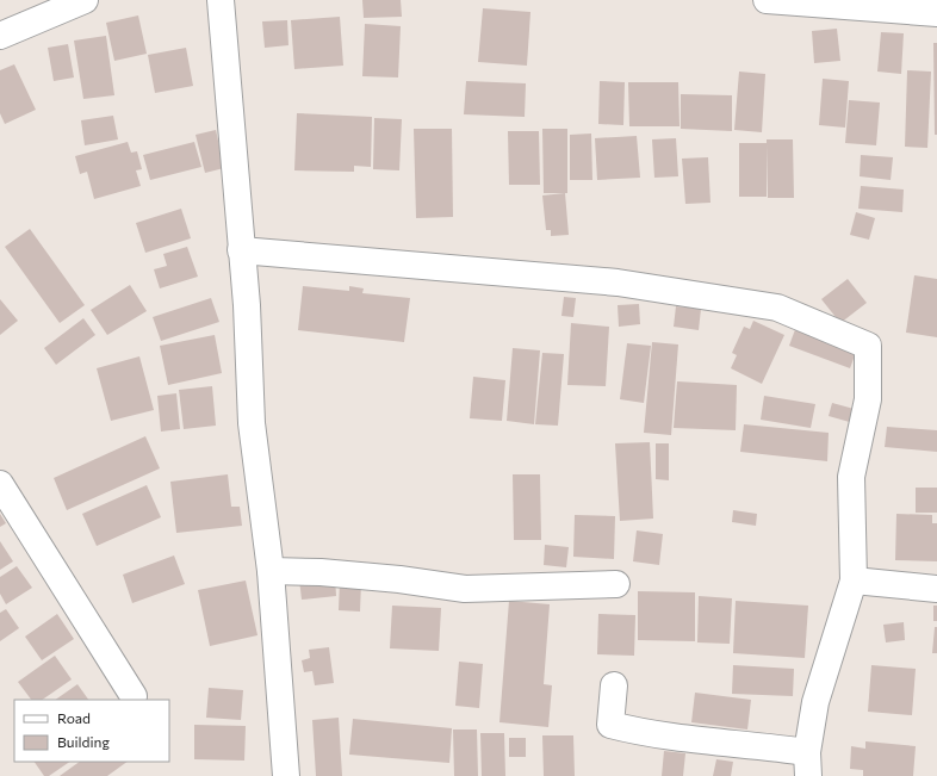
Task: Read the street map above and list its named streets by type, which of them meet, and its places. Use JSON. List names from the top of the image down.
{
  "legend": ["Road", "Building"]
}
